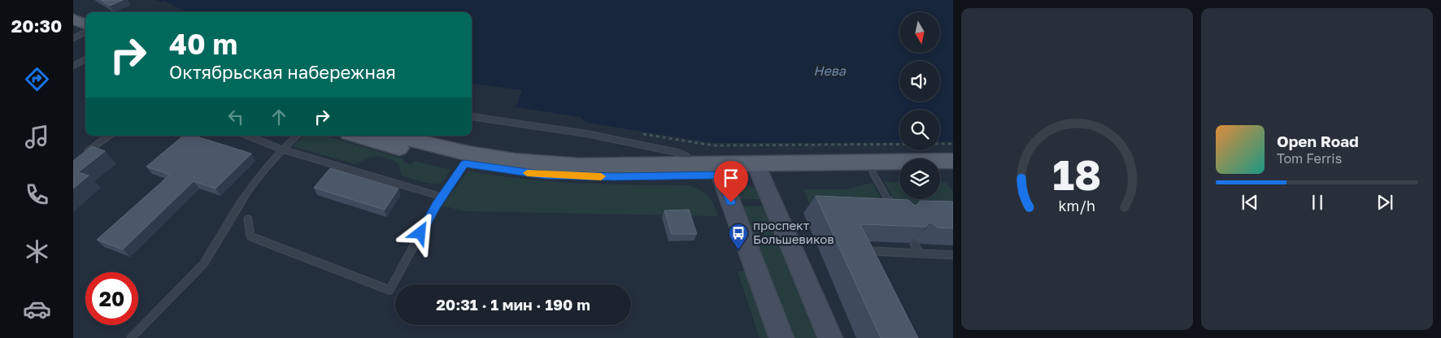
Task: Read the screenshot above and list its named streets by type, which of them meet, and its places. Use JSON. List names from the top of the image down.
{
  "water": ["Нева"],
  "places": {
    "bus stop": ["проспект Большевиков"]
  },
  "north": "bottom",
  "page": {
    "tabs": "20:30",
    "turn": ["40 m", "Октябрьская набережная"],
    "song": ["Open Road", "Tom Ferris"],
    "limit": "20",
    "trip": "20:31 · 1 мин · 190 m",
    "gauge": ["18", "km/h"]
  }
}
